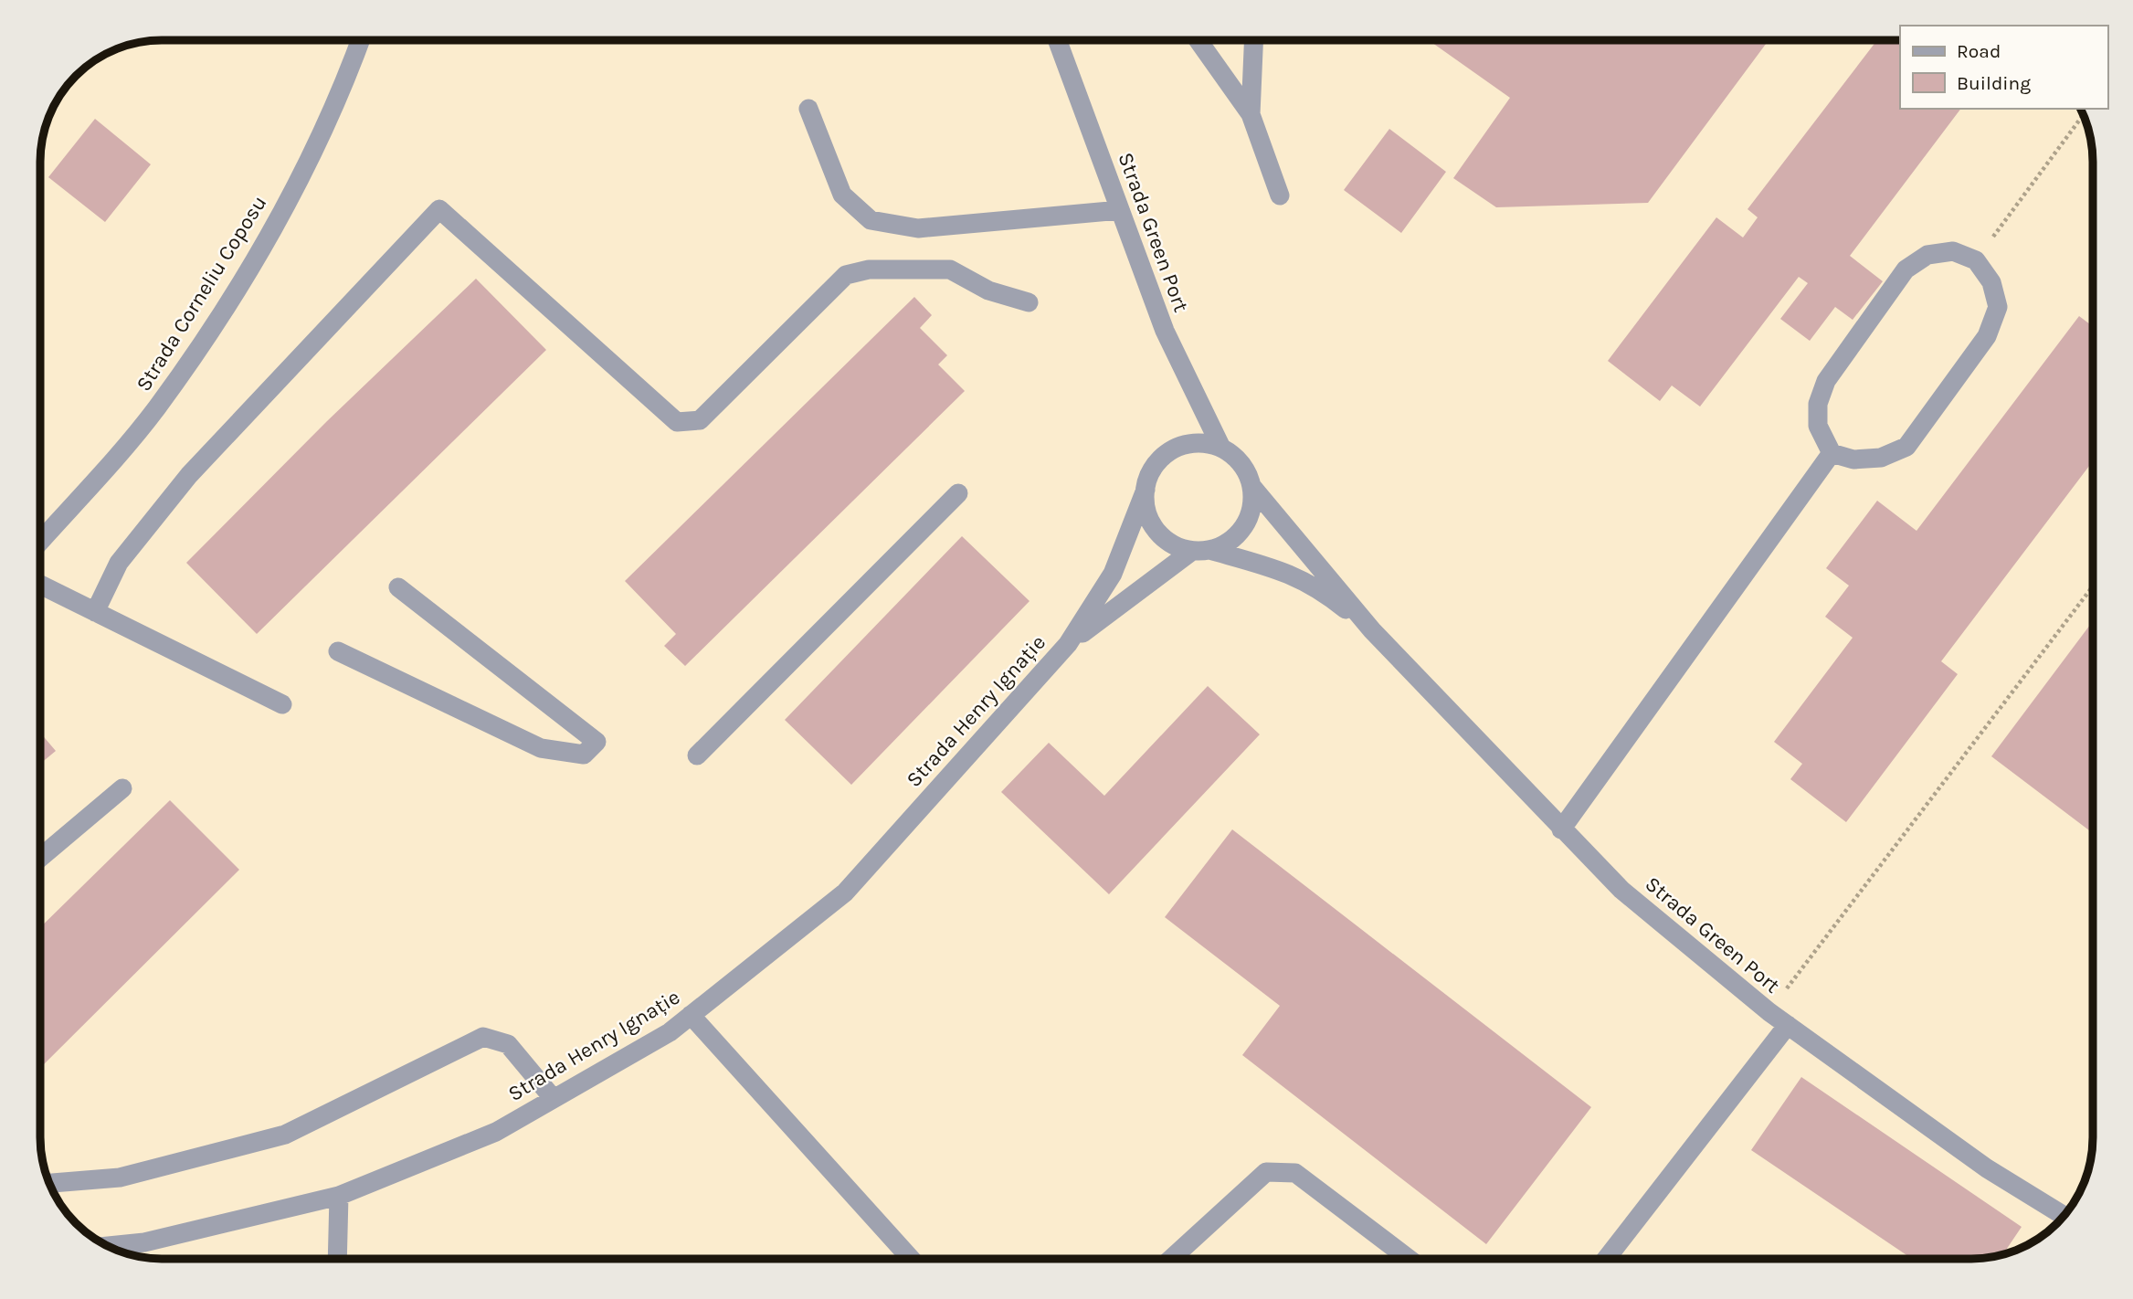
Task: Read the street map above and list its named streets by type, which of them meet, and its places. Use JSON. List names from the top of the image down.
{
  "streets": {
    "street": ["Strada Green Port", "Strada Corneliu Coposu", "Strada Henry Ignație"]
  },
  "crossings": [
    ["Strada Green Port", "Strada Henry Ignație"]
  ],
  "legend": ["Road", "Building"]
}
